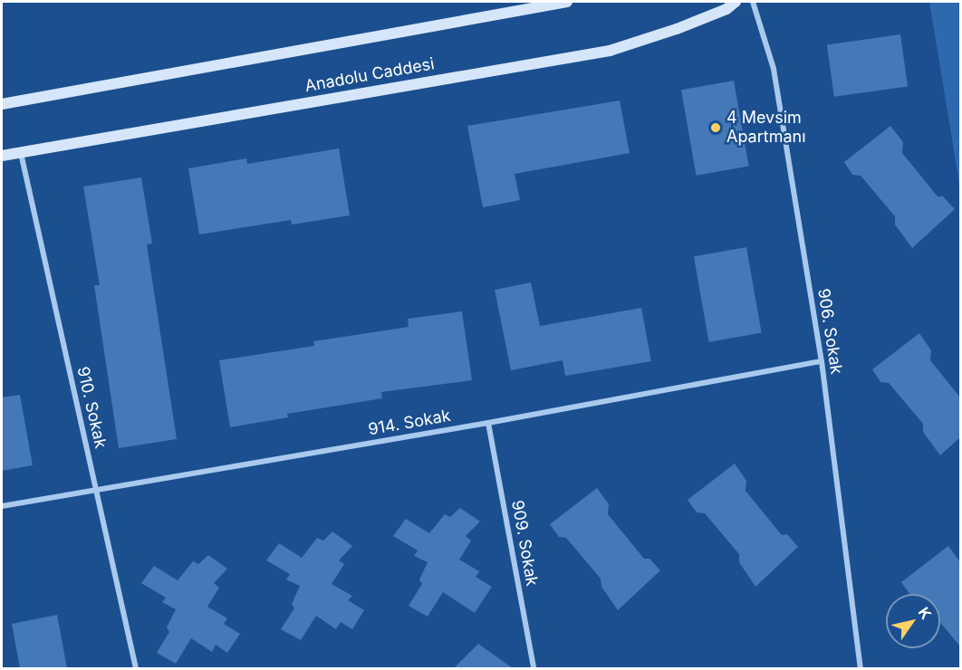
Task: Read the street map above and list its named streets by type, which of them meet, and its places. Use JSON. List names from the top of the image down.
{
  "streets": {
    "main road": ["Anadolu Caddesi"],
    "street": [
      "906. Sokak",
      "910. Sokak",
      "914. Sokak",
      "909. Sokak"
    ]
  },
  "crossings": [
    ["Anadolu Caddesi", "910. Sokak"],
    ["906. Sokak", "914. Sokak"],
    ["910. Sokak", "914. Sokak"],
    ["914. Sokak", "909. Sokak"]
  ],
  "places": ["4 Mevsim Apartmanı"],
  "north": "top right"
}
